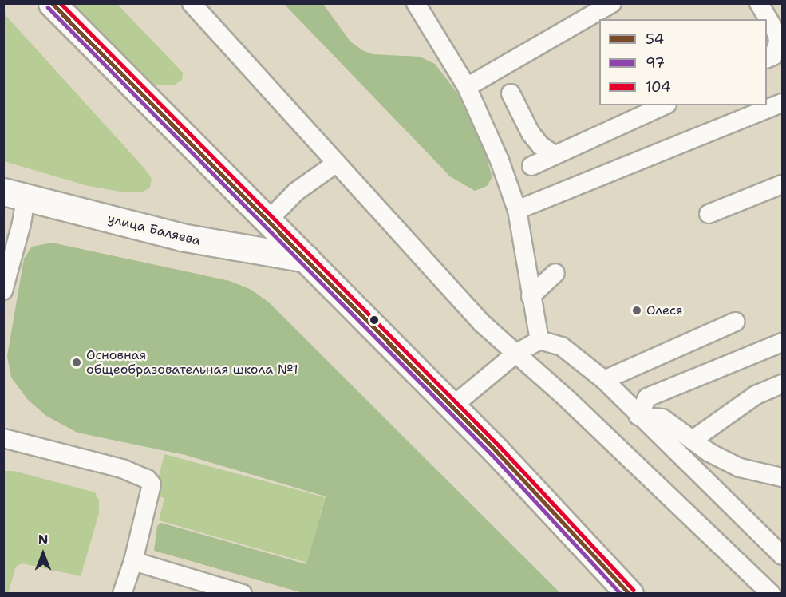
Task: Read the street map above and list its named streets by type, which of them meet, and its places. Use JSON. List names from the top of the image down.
{
  "streets": {
    "street": ["улица Баляева"]
  },
  "places": ["Олеся", "Основная общеобразовательная школа №1"],
  "lines": ["transit line 54", "transit line 104", "transit line 97"],
  "legend": ["54", "97", "104"],
  "north": "top"
}
